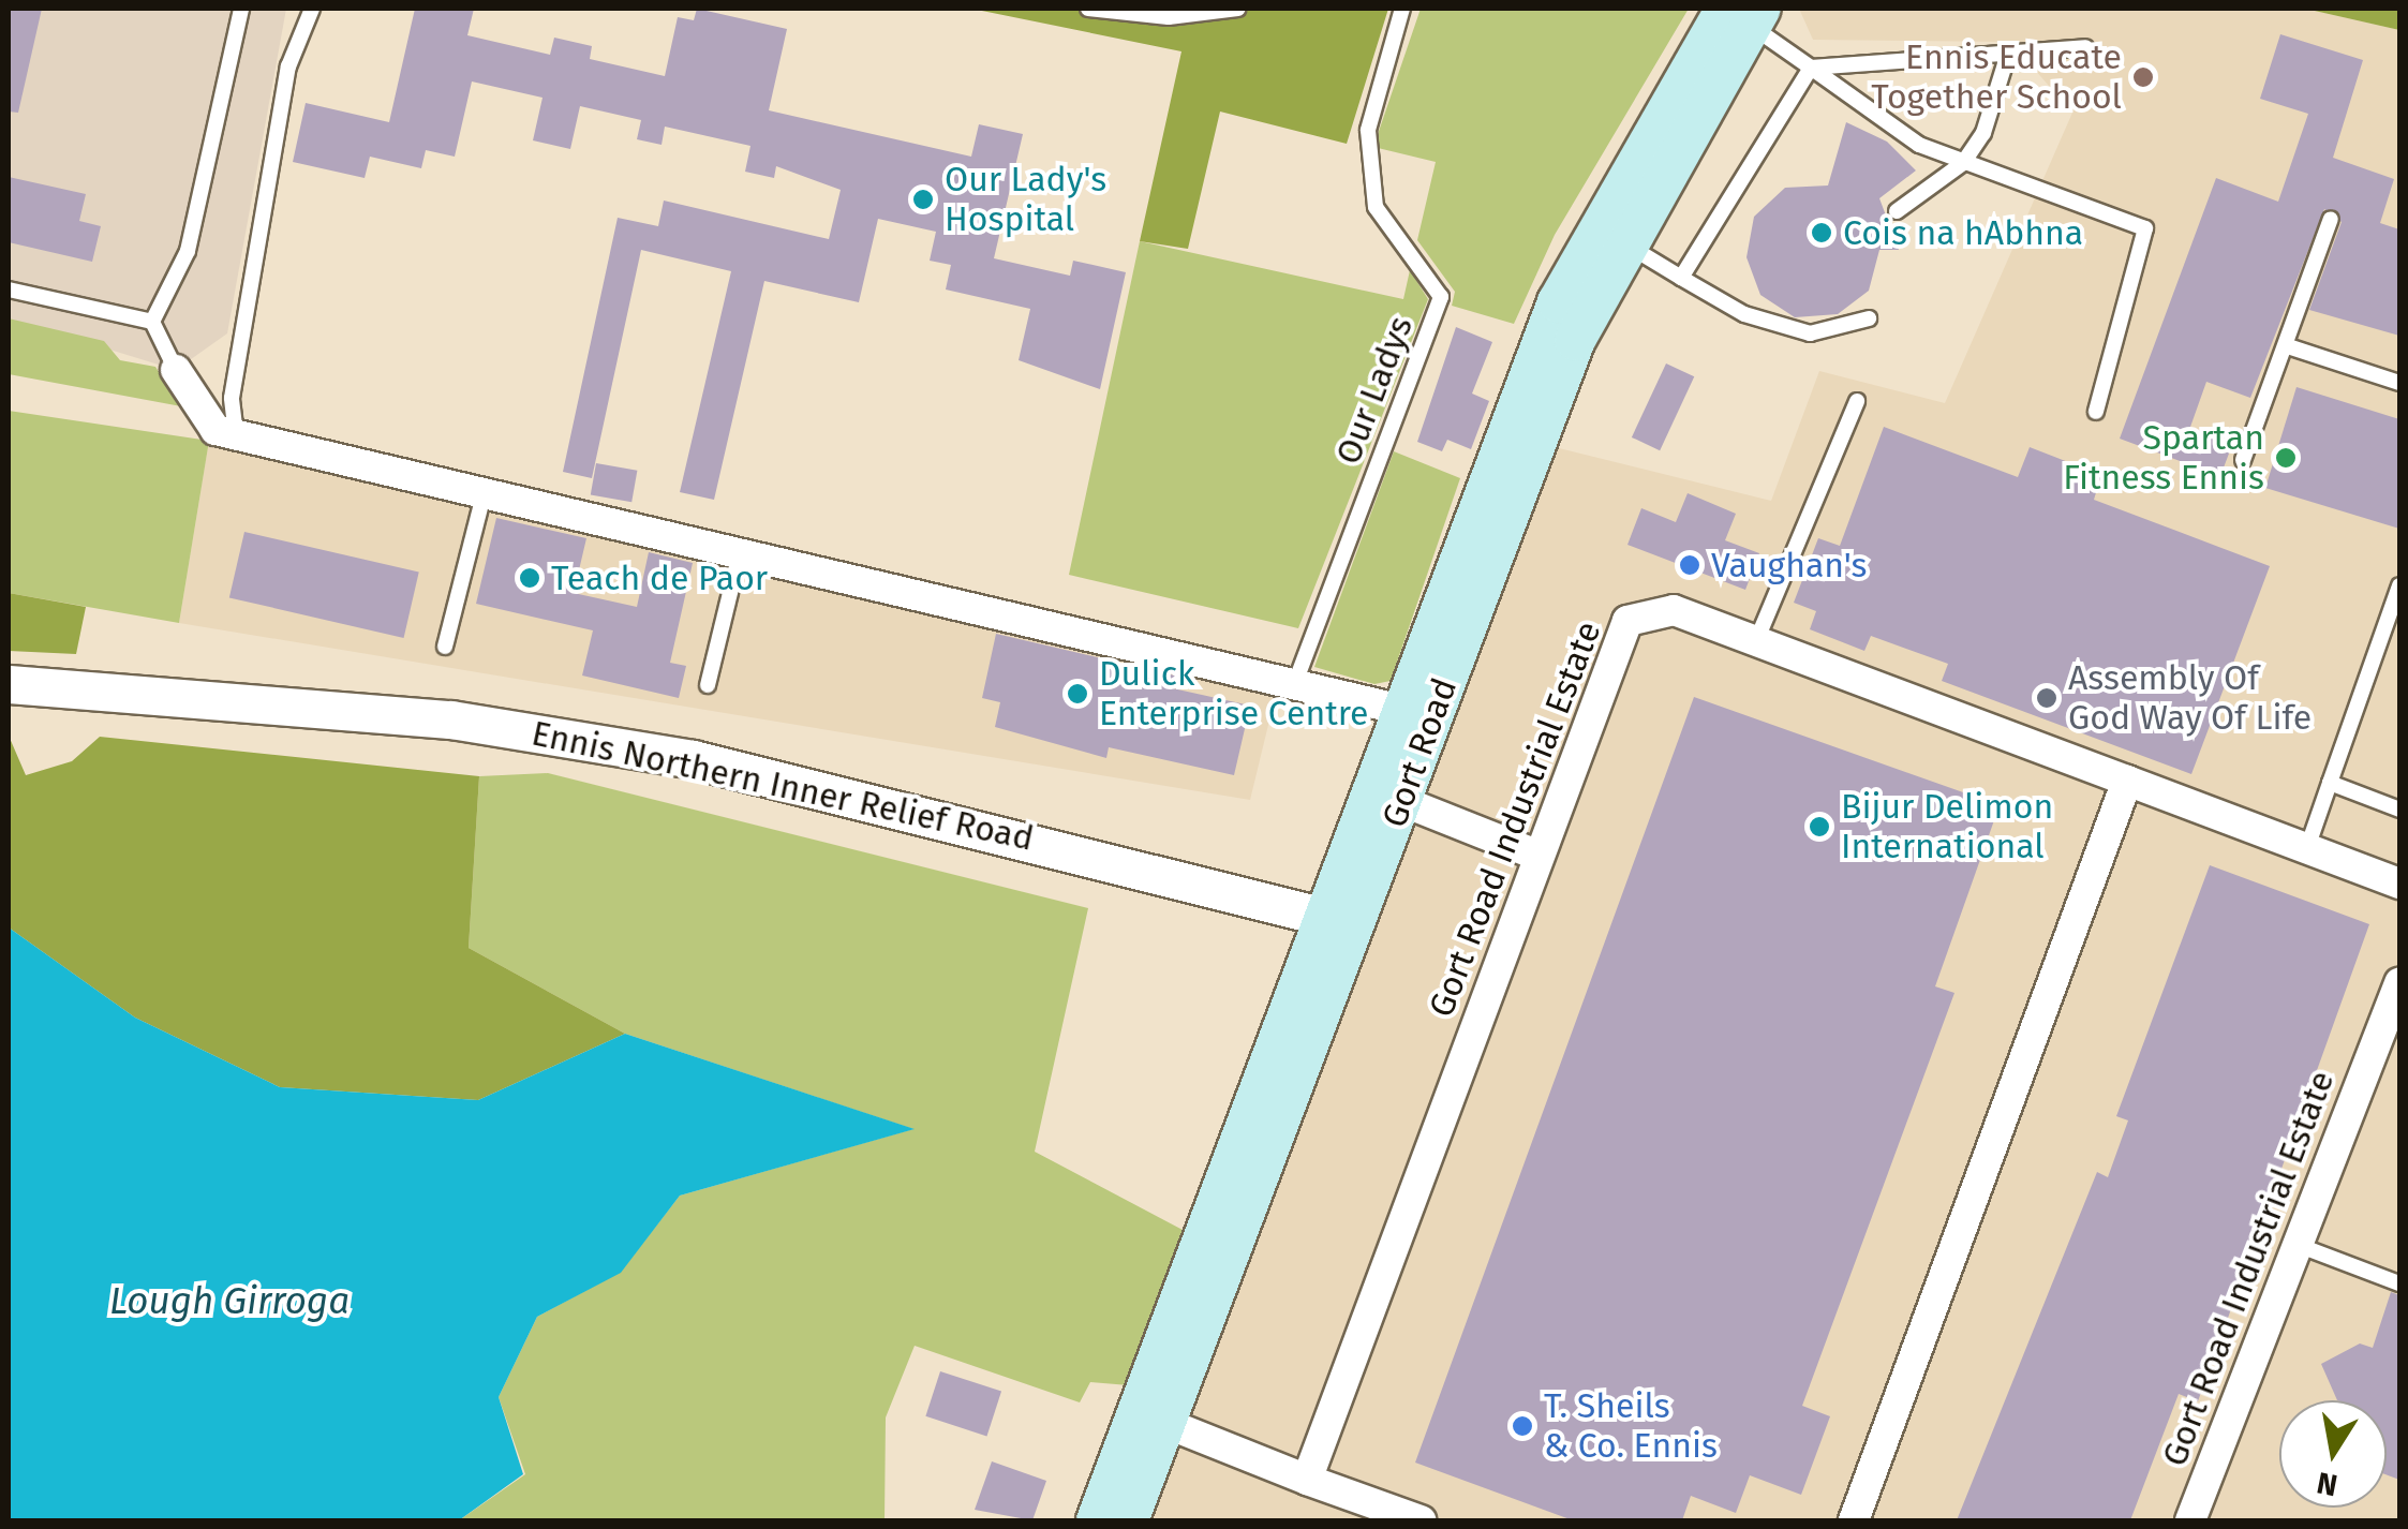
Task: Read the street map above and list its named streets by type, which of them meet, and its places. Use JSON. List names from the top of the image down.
{
  "streets": {
    "main road": ["Gort Road"],
    "street": ["Ennis Northern Inner Relief Road", "Gort Road Industrial Estate"],
    "lane": ["Our Ladys"]
  },
  "crossings": [
    ["Gort Road", "Ennis Northern Inner Relief Road"]
  ],
  "water": ["Lough Girroga"],
  "places": [
    "Ennis Educate Together School",
    "Our Lady's Hospital",
    "Cois na hAbhna",
    "Spartan Fitness Ennis",
    "Vaughan's",
    "Teach de Paor",
    "Dulick Enterprise Centre",
    "Assembly Of God Way Of Life",
    "Bijur Delimon International",
    "T. Sheils & Co. Ennis"
  ],
  "north": "bottom"
}
